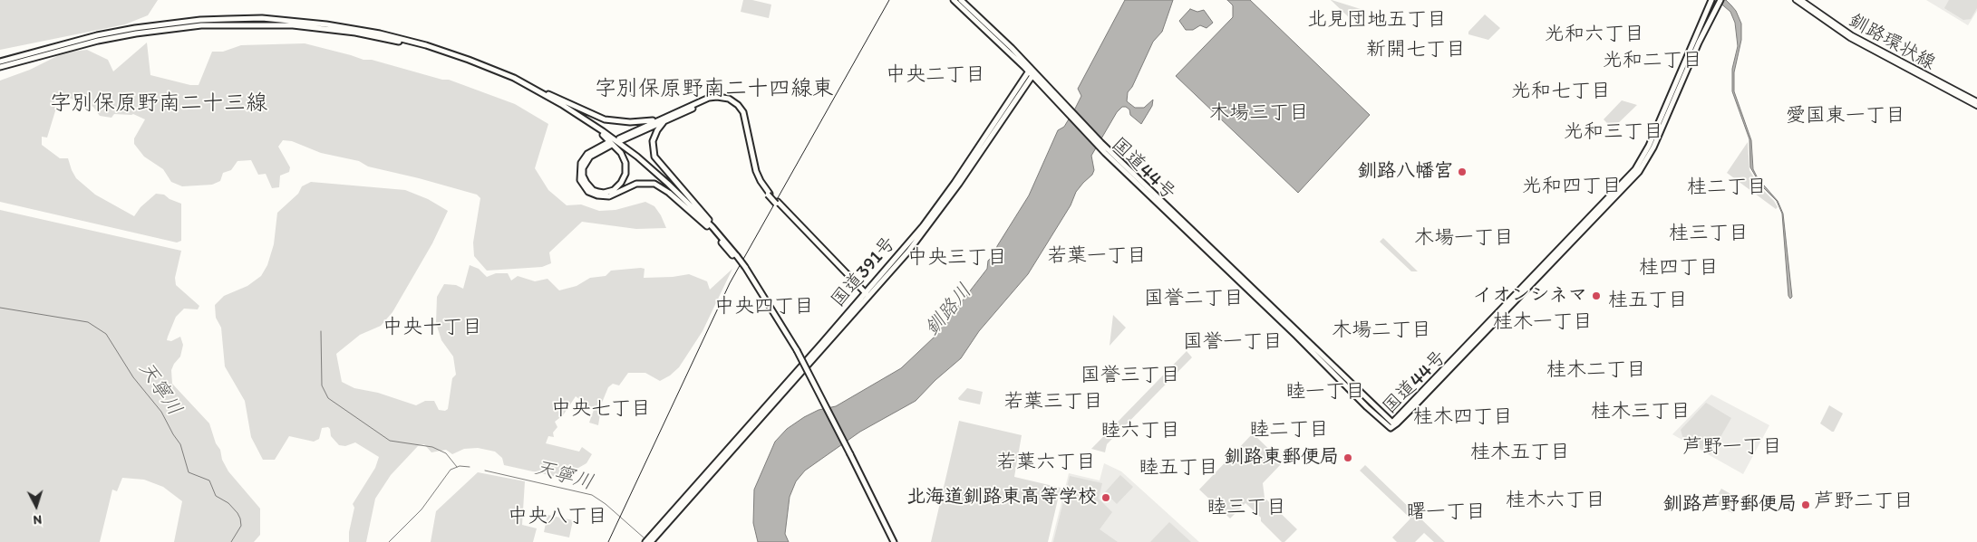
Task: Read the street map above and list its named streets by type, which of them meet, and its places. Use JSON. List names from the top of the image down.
{
  "streets": {
    "highway": ["国道44号", "国道391号"],
    "main road": ["釧路環状線"]
  },
  "crossings": [
    ["国道44号", "国道391号"]
  ],
  "districts": [
    "北見団地五丁目",
    "光和六丁目",
    "新開七丁目",
    "光和二丁目",
    "中央二丁目",
    "字別保原野南二十四線東",
    "光和七丁目",
    "字別保原野南二十三線",
    "木場三丁目",
    "愛国東一丁目",
    "光和三丁目",
    "光和四丁目",
    "桂二丁目",
    "桂三丁目",
    "木場一丁目",
    "若葉一丁目",
    "中央三丁目",
    "桂四丁目",
    "国誉二丁目",
    "桂五丁目",
    "中央四丁目",
    "桂木一丁目",
    "中央十丁目",
    "木場二丁目",
    "国誉一丁目",
    "桂木二丁目",
    "国誉三丁目",
    "睦一丁目",
    "若葉三丁目",
    "中央七丁目",
    "桂木三丁目",
    "桂木四丁目",
    "睦二丁目",
    "睦六丁目",
    "芦野一丁目",
    "桂木五丁目",
    "若葉六丁目",
    "睦五丁目",
    "桂木六丁目",
    "芦野二丁目",
    "睦三丁目",
    "曙一丁目",
    "中央八丁目"
  ],
  "water": ["釧路川", "天寧川"],
  "places": [
    "釧路八幡宮",
    "イオンシネマ",
    "釧路東郵便局",
    "北海道釧路東高等学校",
    "釧路芦野郵便局"
  ],
  "north": "bottom"
}
